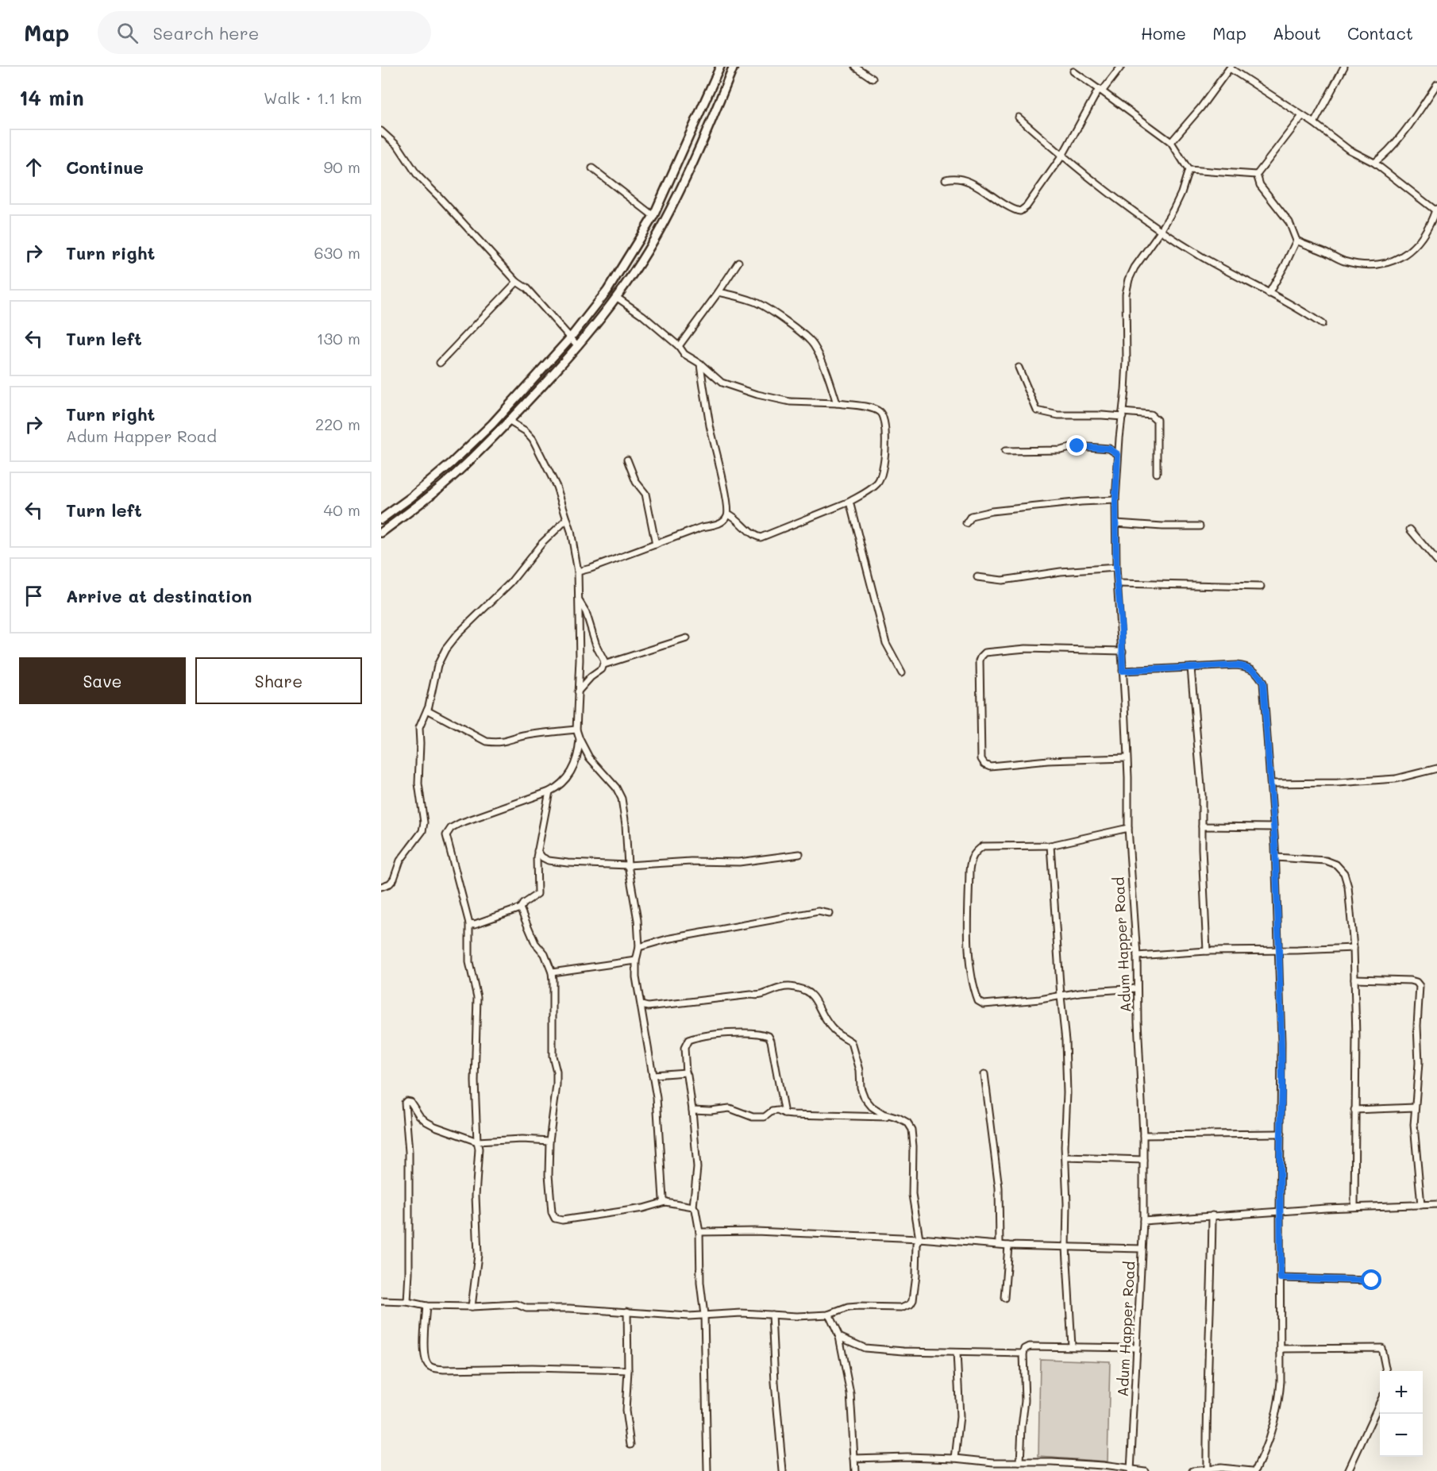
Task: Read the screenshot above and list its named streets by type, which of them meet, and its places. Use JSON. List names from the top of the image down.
{
  "streets": {
    "street": ["Adum Happer Road"]
  },
  "page": {
    "header": "Map",
    "search": "Search here",
    "nav": [
      "Home",
      "Map",
      "About",
      "Contact"
    ],
    "heading": ["14 min", "Walk · 1.1 km"],
    "list": [
      ["Continue", "90 m"],
      ["Turn right", "630 m"],
      ["Turn left", "130 m"],
      ["Turn right", "Adum Happer Road", "220 m"],
      ["Turn left", "40 m"],
      "Arrive at destination"
    ],
    "buttons": ["Save", "Share"],
    "map_buttons": ["+", "−"]
  }
}
